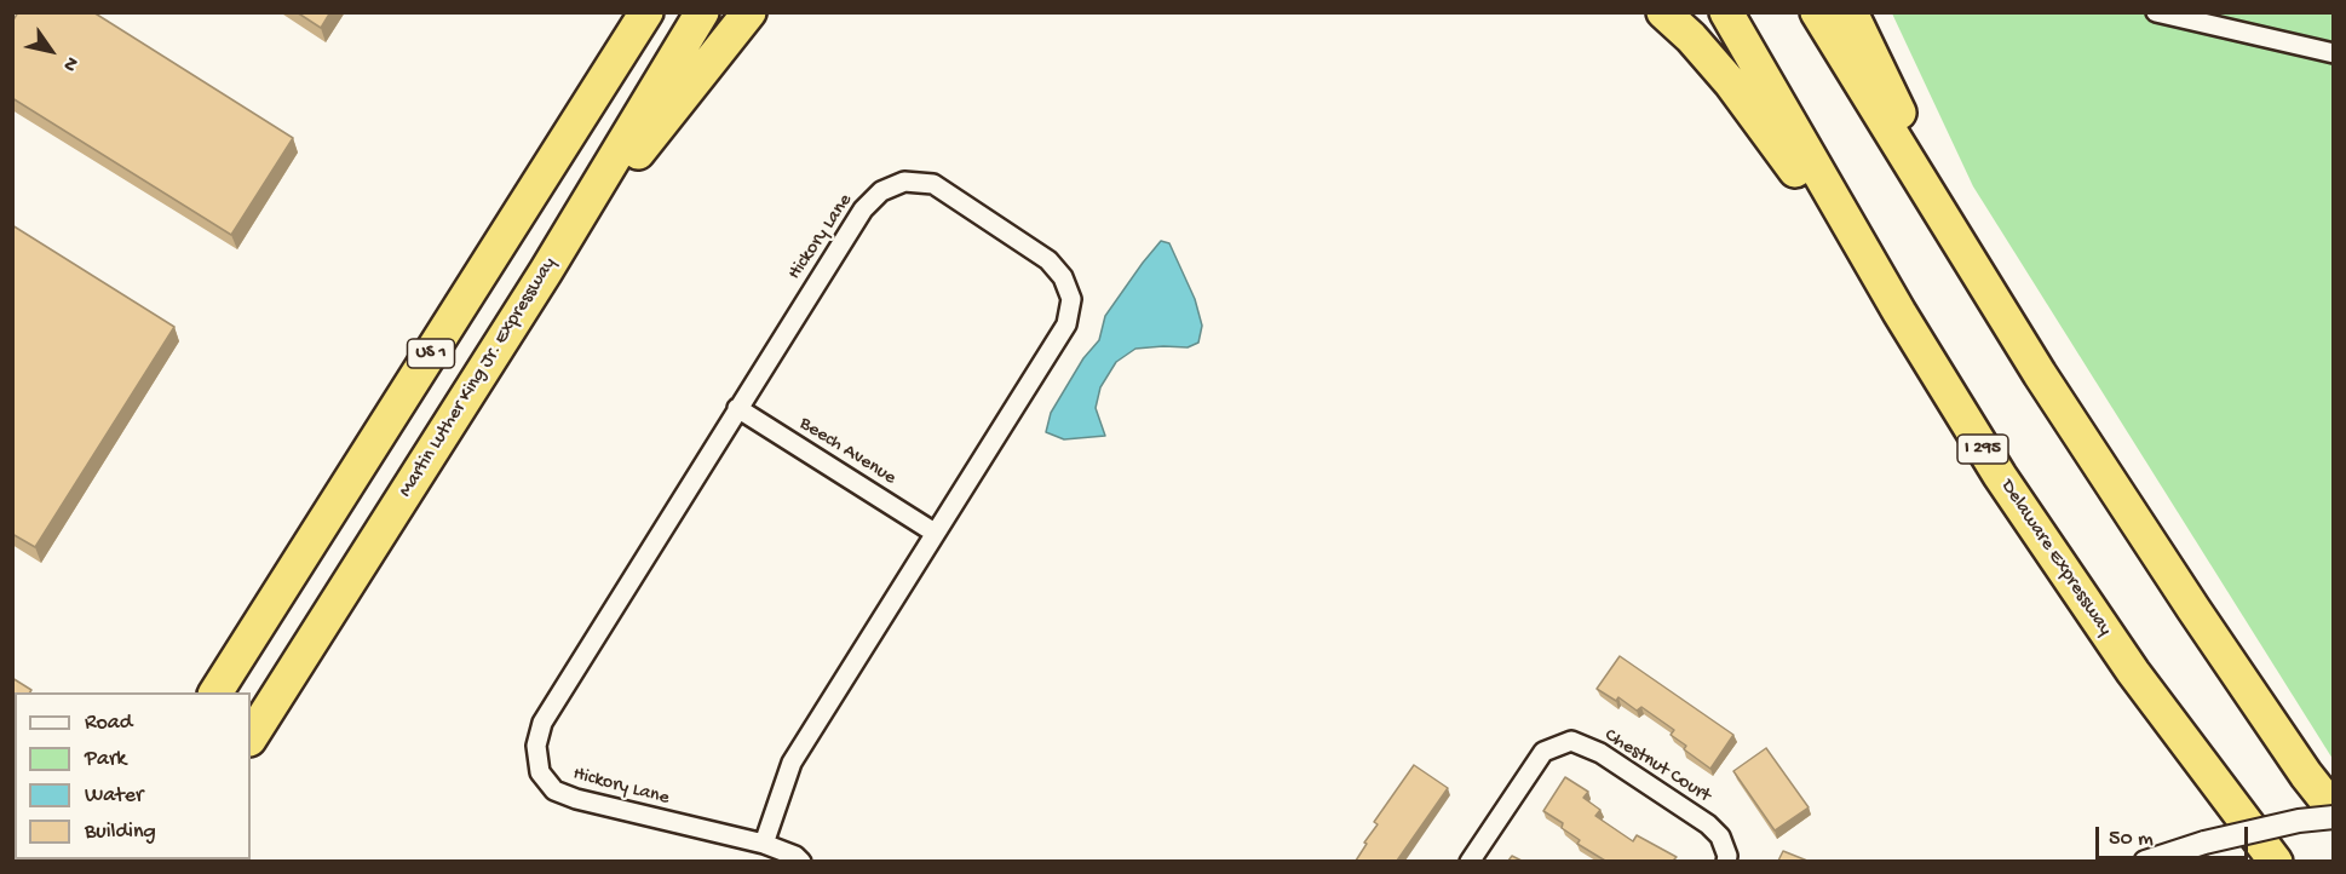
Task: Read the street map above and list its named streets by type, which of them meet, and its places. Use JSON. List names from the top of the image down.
{
  "streets": {
    "highway": [
      "US 1",
      "Martin Luther King Jr. Expressway",
      "I 295",
      "Delaware Expressway"
    ],
    "street": ["Hickory Lane", "Beech Avenue", "Chestnut Court"]
  },
  "crossings": [
    ["Hickory Lane", "Beech Avenue"]
  ],
  "legend": [
    "Road",
    "Park",
    "Water",
    "Building"
  ],
  "scale_bar": "50 m",
  "north": "bottom right"
}
